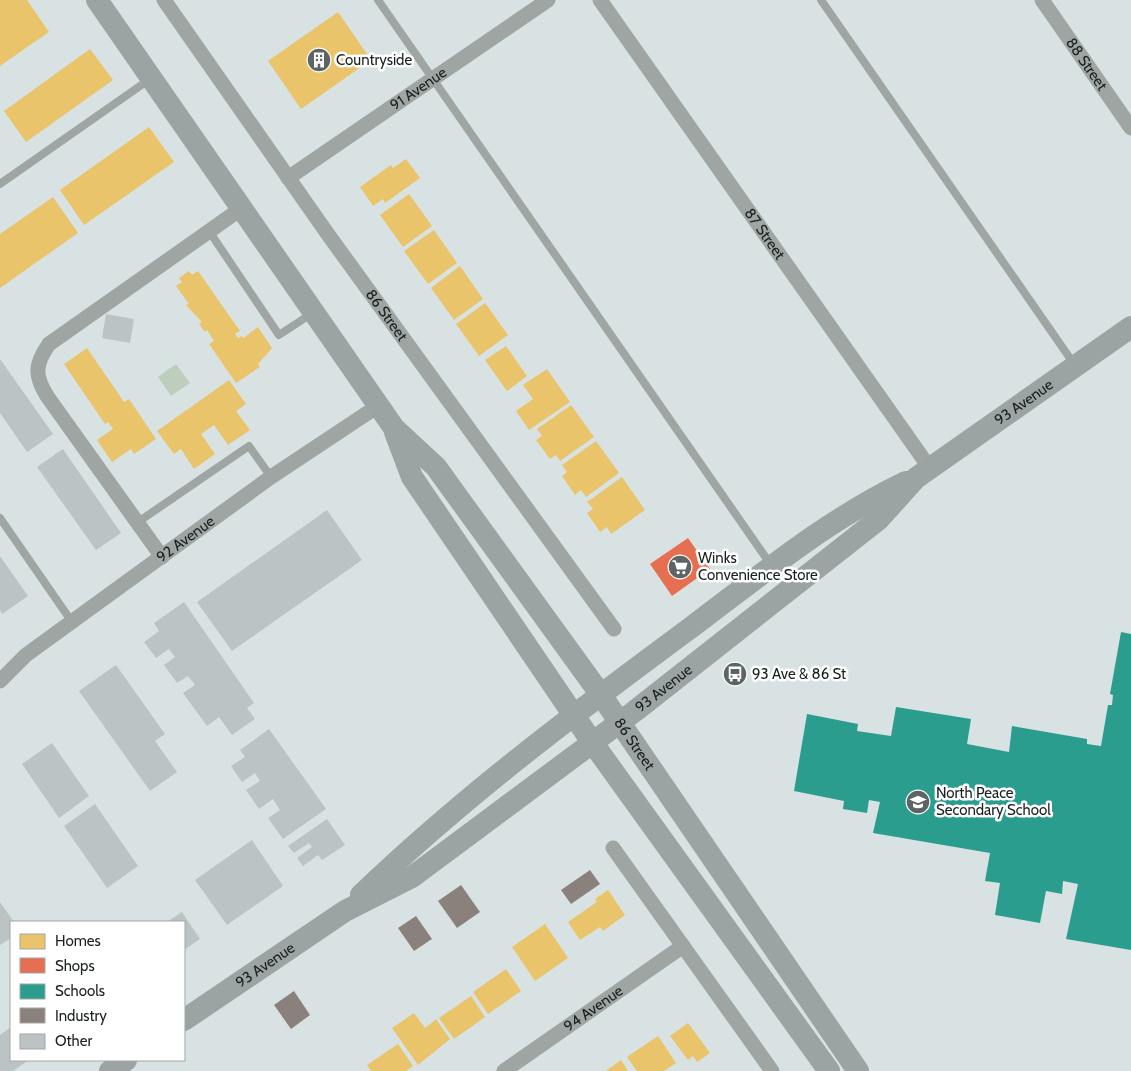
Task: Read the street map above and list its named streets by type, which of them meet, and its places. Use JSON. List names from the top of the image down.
{
  "streets": {
    "main road": ["86 Street", "93 Avenue"],
    "street": [
      "88 Street",
      "91 Avenue",
      "87 Street",
      "92 Avenue",
      "94 Avenue"
    ]
  },
  "crossings": [
    ["91 Avenue", "86 Street"],
    ["87 Street", "93 Avenue"],
    ["86 Street", "93 Avenue"],
    ["86 Street", "92 Avenue"]
  ],
  "places": {
    "building": ["Countryside"],
    "supermarket": ["Winks Convenience Store"],
    "bus stop": ["93 Ave & 86 St"],
    "school or university": ["North Peace Secondary School"]
  },
  "legend": [
    "Homes",
    "Shops",
    "Schools",
    "Industry",
    "Other"
  ]
}
